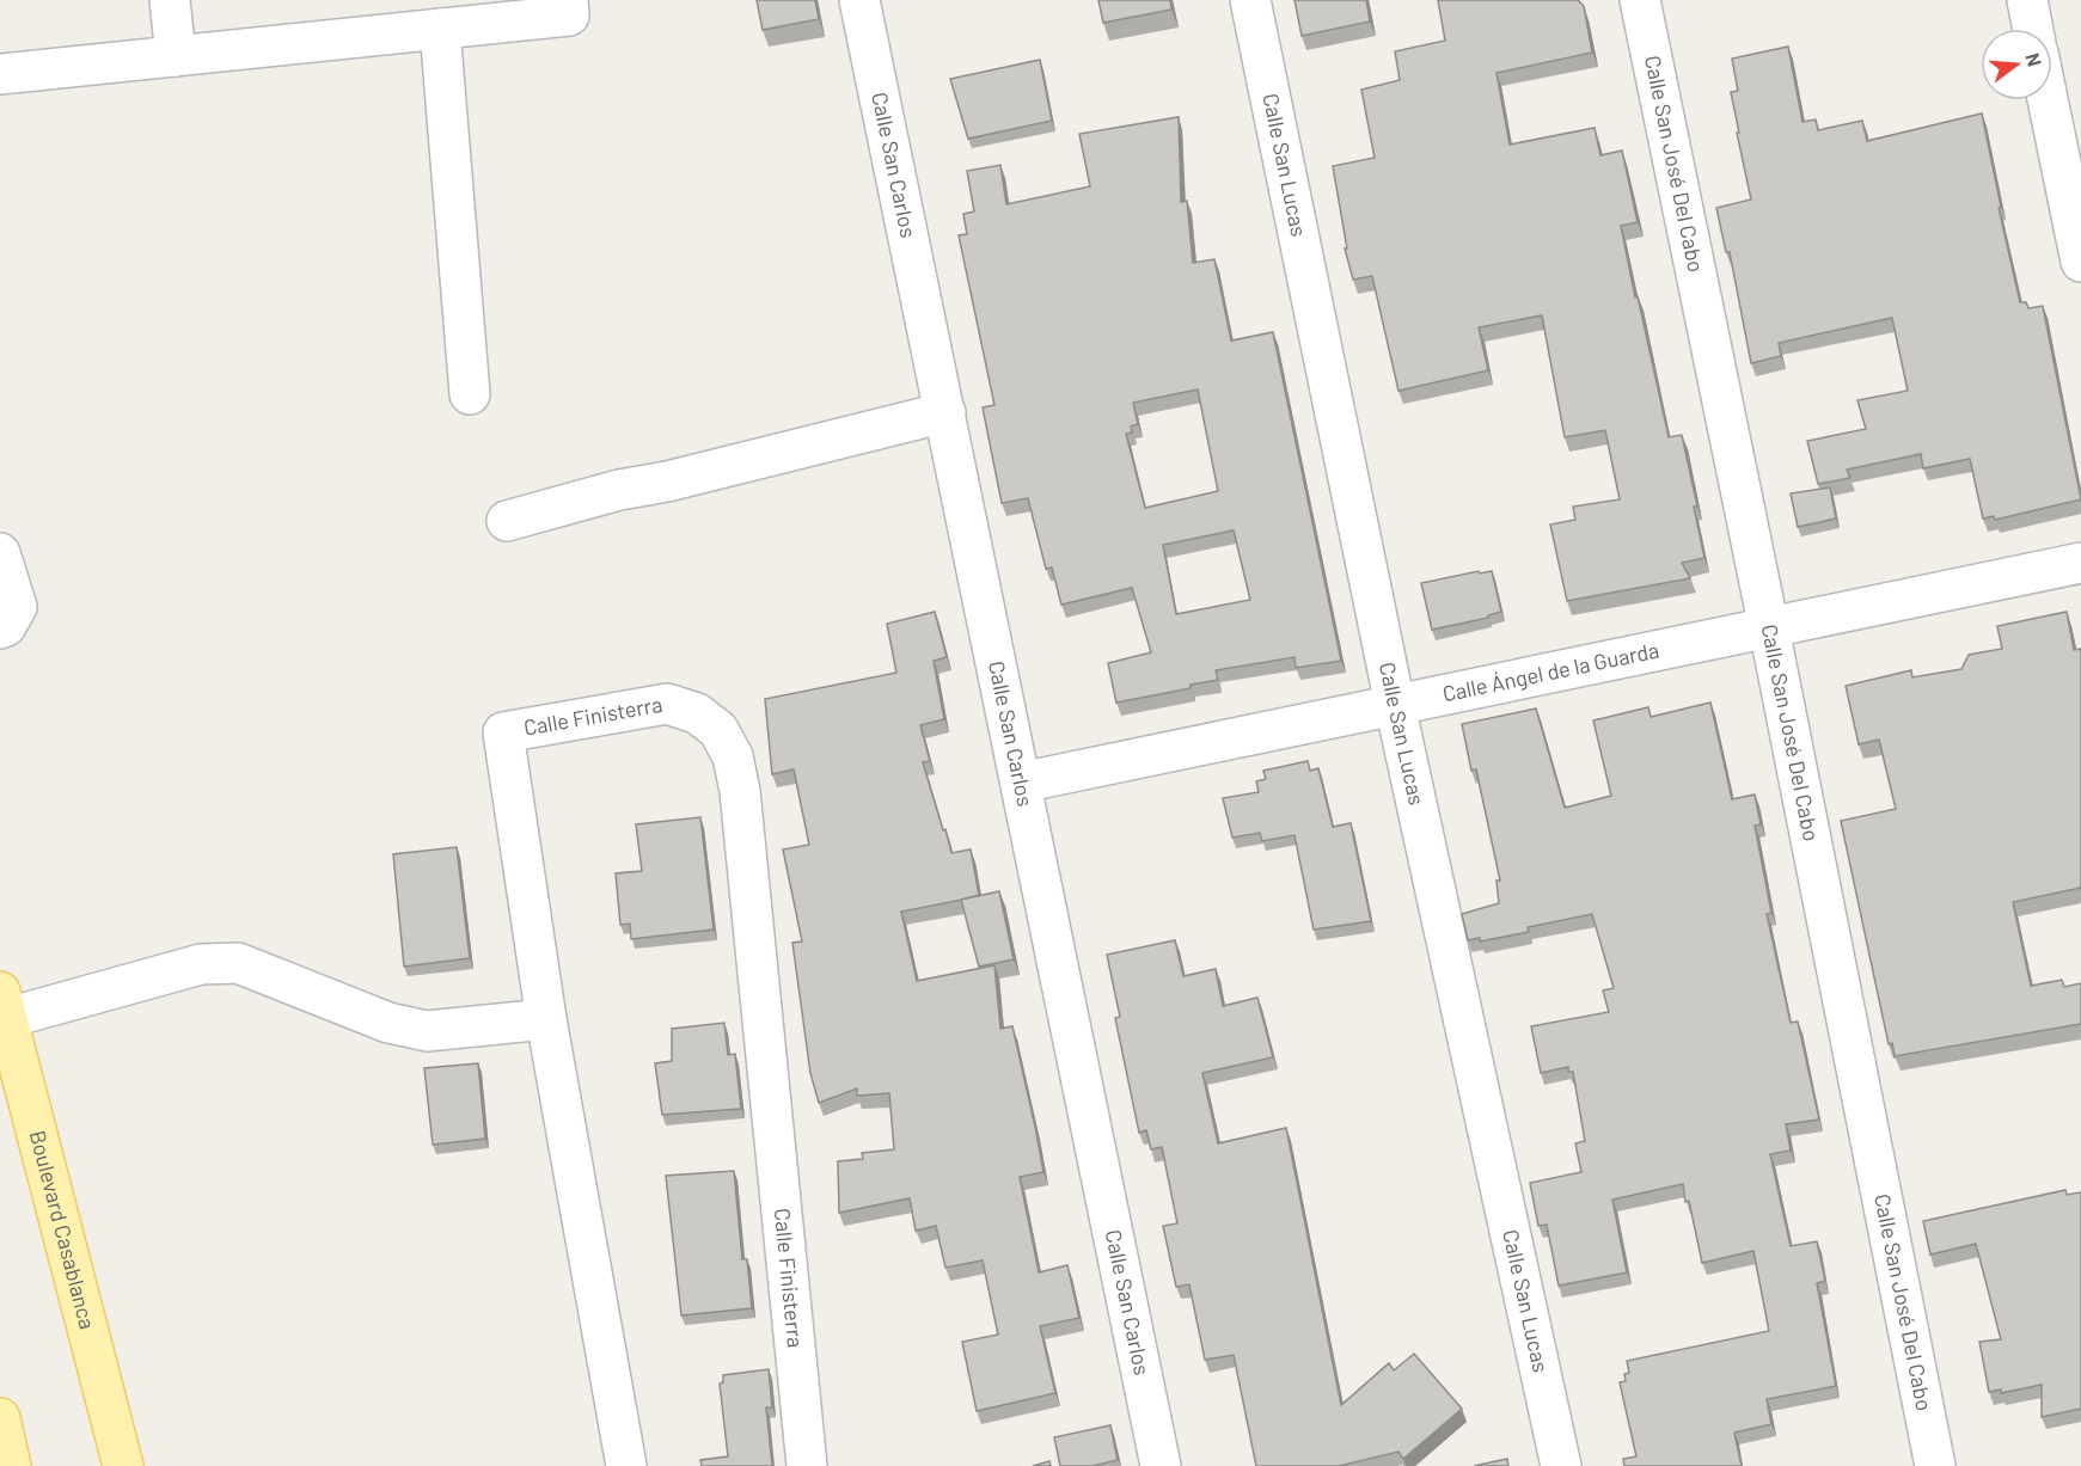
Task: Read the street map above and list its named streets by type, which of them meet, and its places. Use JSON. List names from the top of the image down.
{
  "streets": {
    "main road": ["Boulevard Casablanca"],
    "street": [
      "Calle San Carlos",
      "Calle San José Del Cabo",
      "Calle San Lucas",
      "Calle Ángel de la Guarda",
      "Calle Finisterra"
    ]
  },
  "crossings": [
    ["Calle San Carlos", "Calle Ángel de la Guarda"],
    ["Calle San José Del Cabo", "Calle Ángel de la Guarda"],
    ["Calle San Lucas", "Calle Ángel de la Guarda"]
  ],
  "north": "right"
}
